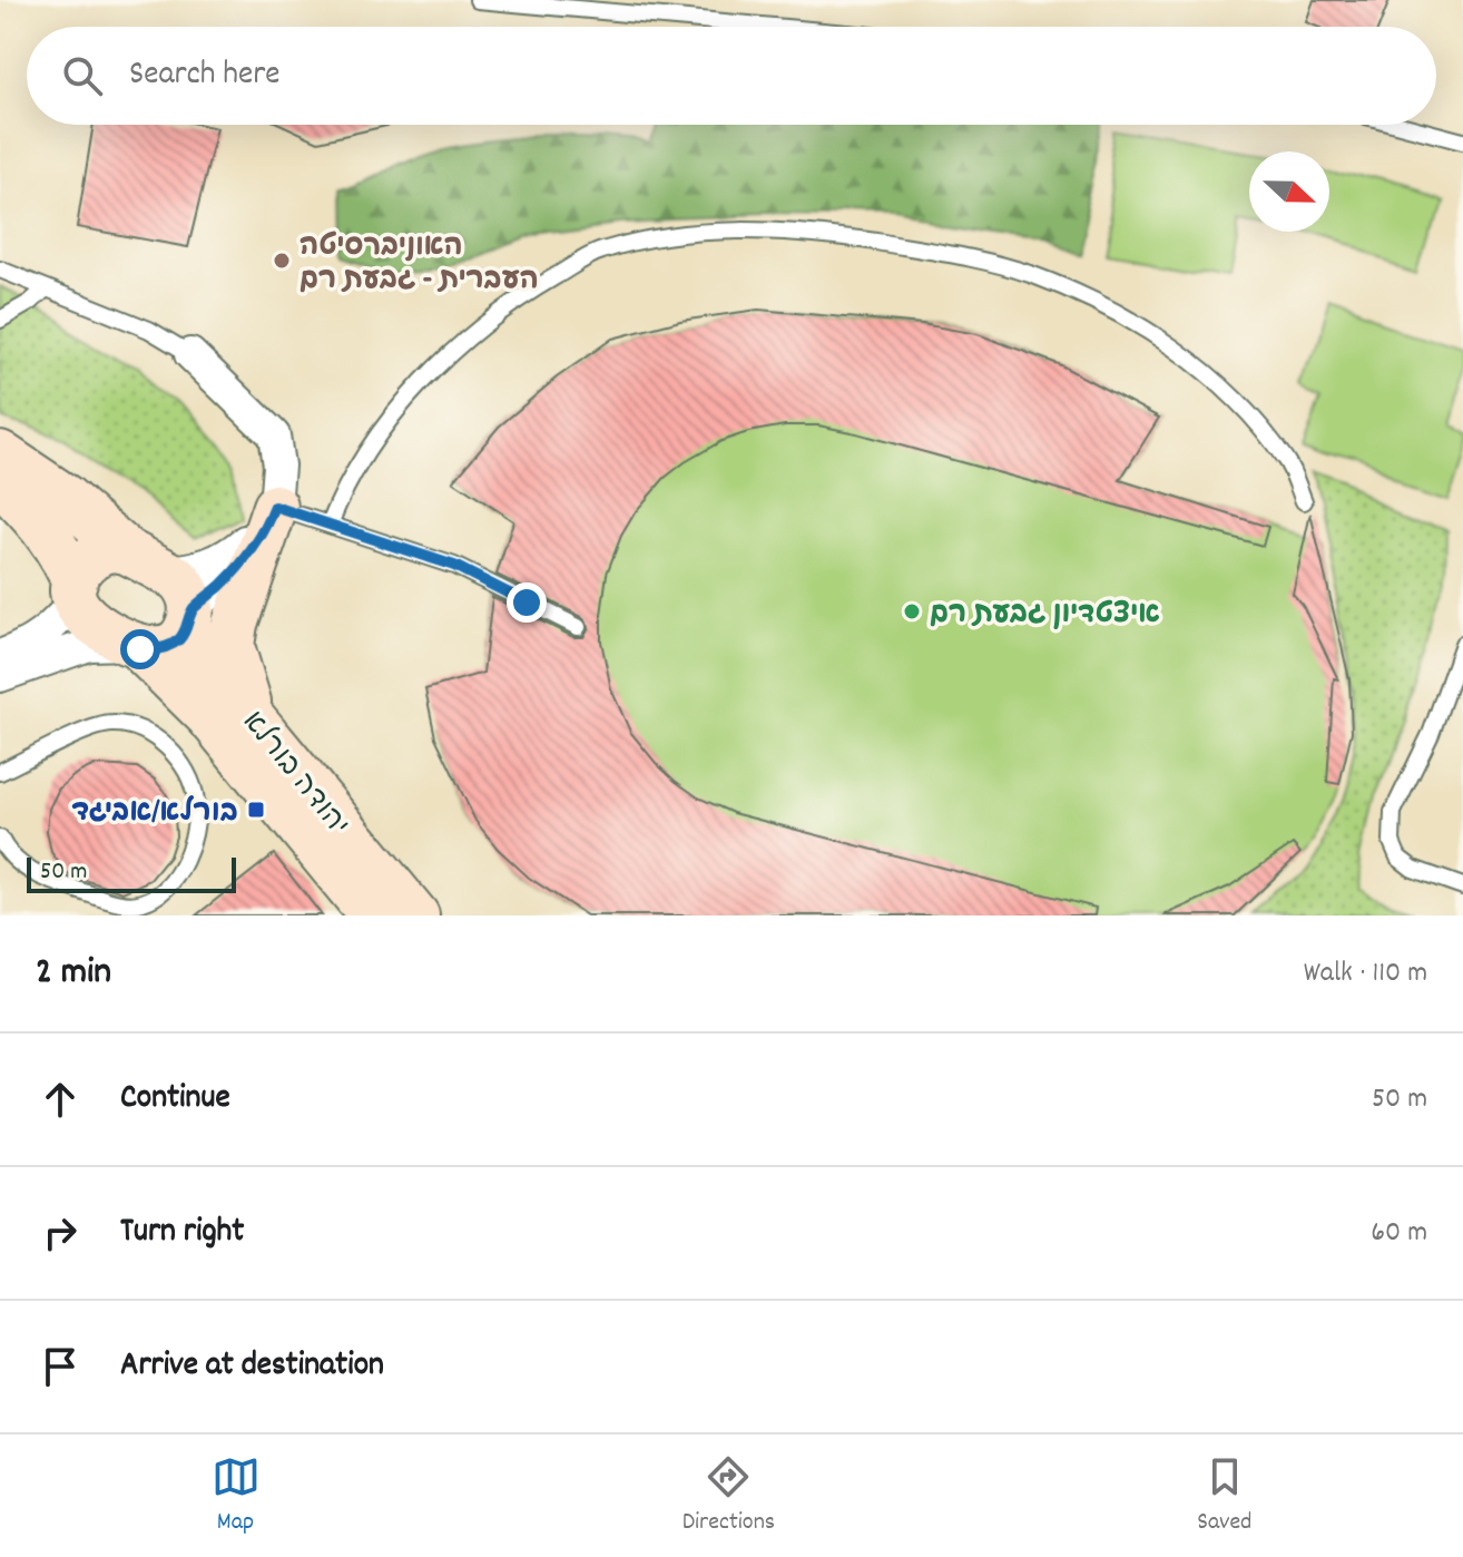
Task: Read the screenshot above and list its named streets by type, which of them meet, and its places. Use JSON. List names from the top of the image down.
{
  "streets": {
    "street": ["יהודה בורלא"]
  },
  "places": {
    "other": ["האוניברסיטה העברית - גבעת רם", "איצטדיון גבעת רם"],
    "transit": ["בורלא/אביגד"]
  },
  "scale_bar": "50 m",
  "north": "right",
  "page": {
    "search": "Search here",
    "scale": "50 m",
    "heading": ["2 min", "Walk · 110 m"],
    "list": [
      ["Continue", "50 m"],
      ["Turn right", "60 m"],
      "Arrive at destination"
    ],
    "nav": ["Map", "Directions", "Saved"]
  }
}
